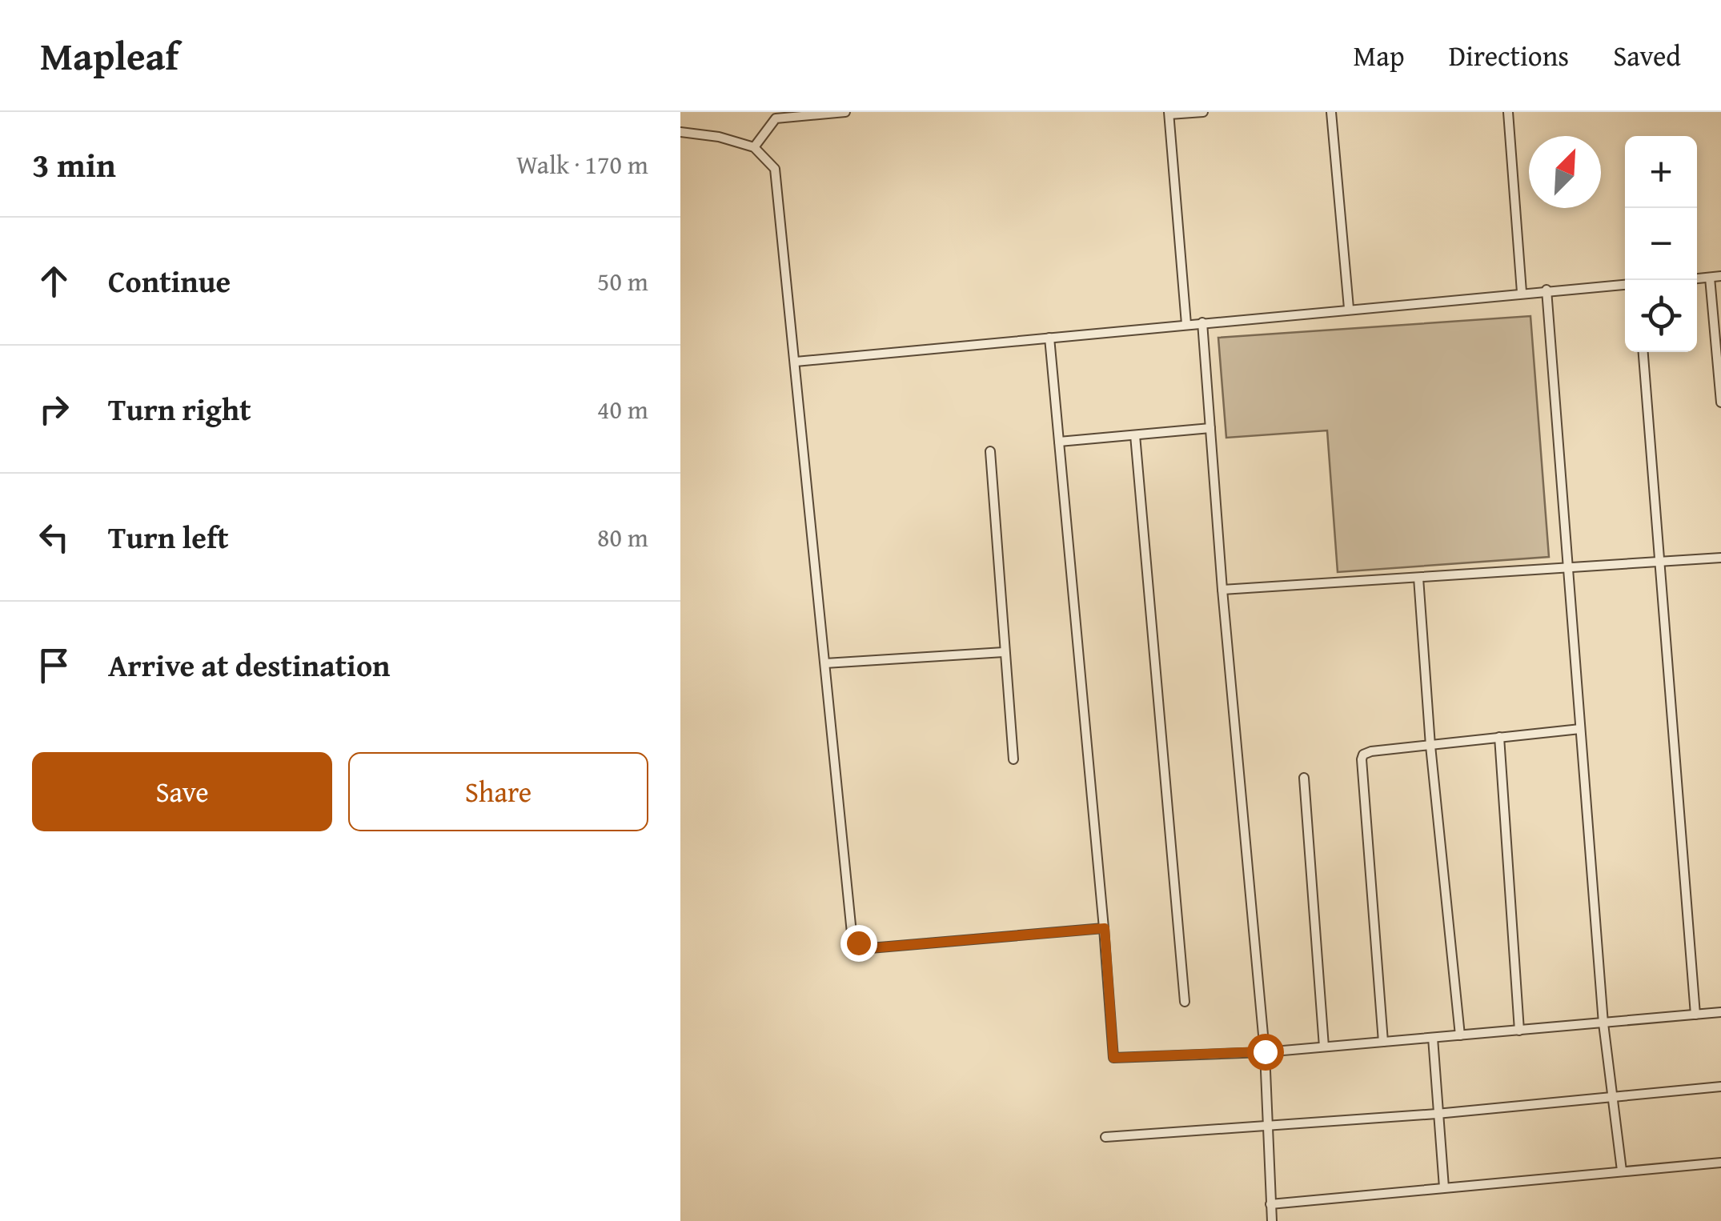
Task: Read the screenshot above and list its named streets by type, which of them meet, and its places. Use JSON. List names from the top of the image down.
{
  "north": "top right",
  "page": {
    "header": "Mapleaf",
    "nav": ["Map", "Directions", "Saved"],
    "heading": ["3 min", "Walk · 170 m"],
    "map_buttons": ["+", "−"],
    "list": [
      ["Continue", "50 m"],
      ["Turn right", "40 m"],
      ["Turn left", "80 m"],
      "Arrive at destination"
    ],
    "buttons": ["Save", "Share"]
  }
}
